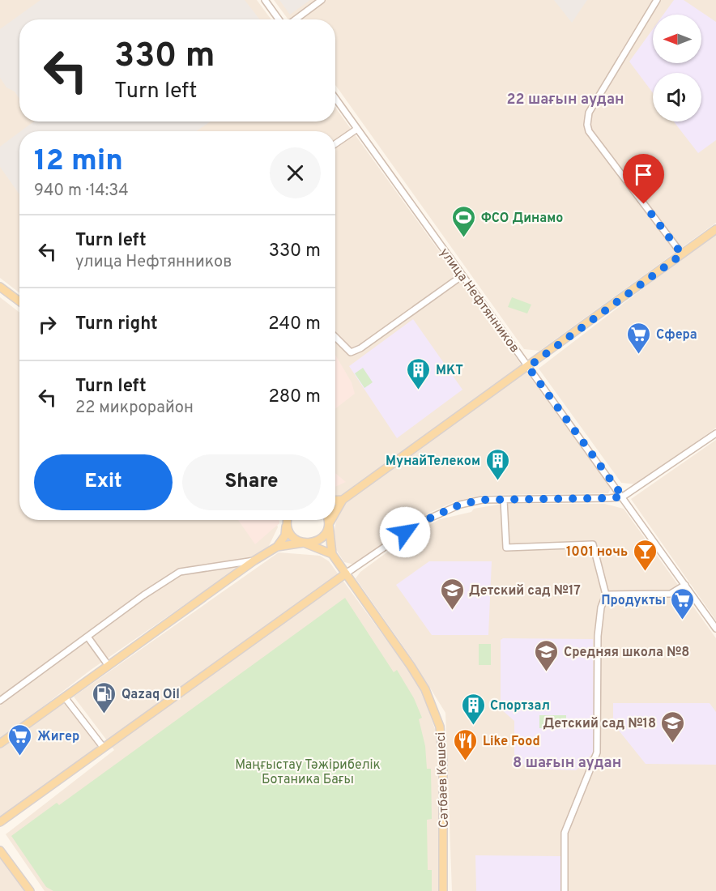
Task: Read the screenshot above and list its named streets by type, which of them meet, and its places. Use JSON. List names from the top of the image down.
{
  "streets": {
    "main road": ["Сәтбаев Көшесі"],
    "street": ["улица Нефтянников"]
  },
  "districts": ["22 шағын аудан", "8 шағын аудан"],
  "parks": ["Маңғыстау Тәжірибелік Ботаника Бағы"],
  "places": {
    "sports": ["ФСО Динамо"],
    "supermarket": ["Сфера", "Продукты", "Жигер"],
    "building": ["МКТ", "МунайТелеком", "Спортзал"],
    "bar": ["1001 ночь"],
    "school or university": ["Детский сад №17", "Средняя школа №8", "Детский сад №18"],
    "fuel station": ["Qazaq Oil"],
    "restaurant": ["Like Food"]
  },
  "north": "left",
  "page": {
    "turn": ["330 m", "Turn left"],
    "heading": ["12 min", "940 m · 14:34"],
    "list": [
      {
        "name": "Turn left",
        "note": "улица Нефтянников",
        "value": "330 m"
      },
      {
        "name": "Turn right",
        "value": "240 m"
      },
      {
        "name": "Turn left",
        "note": "22 микрорайон",
        "value": "280 m"
      }
    ],
    "buttons": ["Exit", "Share"]
  }
}
